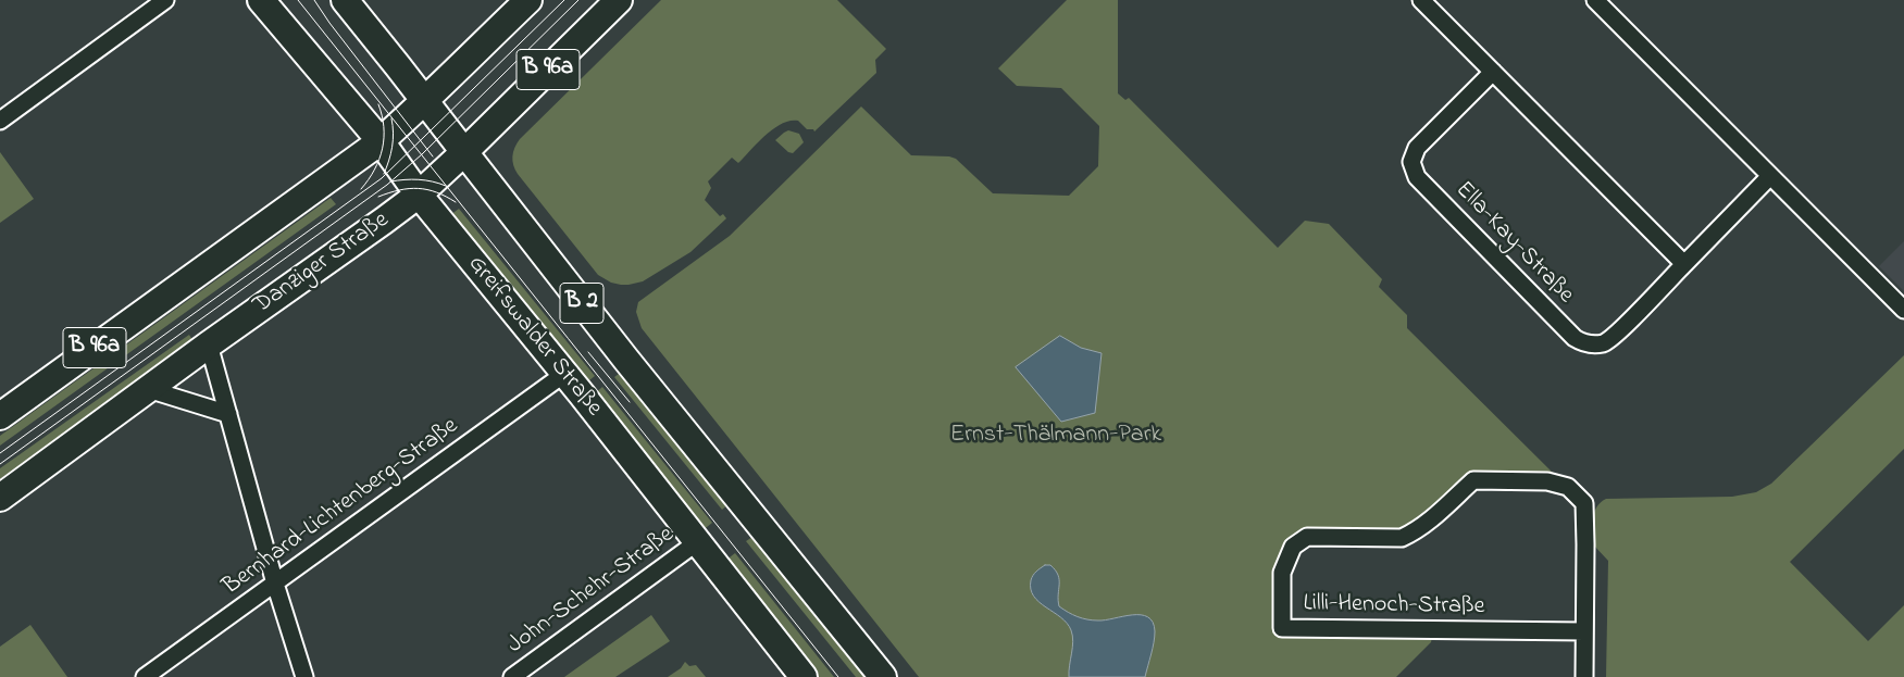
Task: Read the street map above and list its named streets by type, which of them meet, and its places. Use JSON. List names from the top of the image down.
{
  "streets": {
    "main road": [
      "B 96a",
      "Danziger Straße",
      "B 2",
      "Greifswalder Straße"
    ],
    "street": [
      "Ella-Kay-Straße",
      "Bernhard-Lichtenberg-Straße",
      "John-Schehr-Straße",
      "Lilli-Henoch-Straße"
    ]
  },
  "crossings": [
    ["B 96a", "B 2"],
    ["B 96a", "Greifswalder Straße"],
    ["Danziger Straße", "B 2"],
    ["Danziger Straße", "Greifswalder Straße"],
    ["Greifswalder Straße", "Bernhard-Lichtenberg-Straße"],
    ["Greifswalder Straße", "John-Schehr-Straße"]
  ],
  "parks": ["Ernst-Thälmann-Park"]
}
